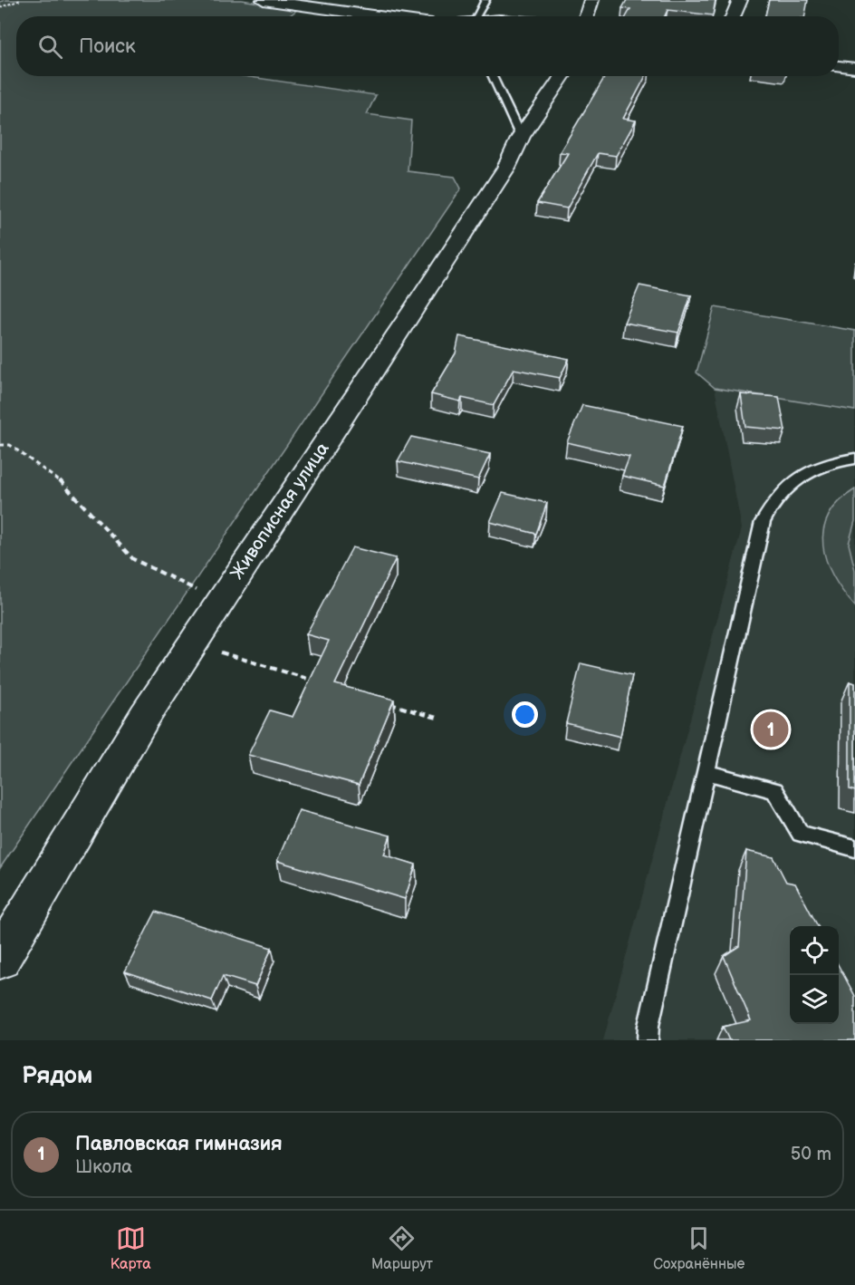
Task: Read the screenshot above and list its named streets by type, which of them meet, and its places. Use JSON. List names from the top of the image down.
{
  "streets": {
    "street": ["Живописная улица"]
  },
  "page": {
    "search": "Поиск",
    "pins": "1",
    "heading": "Рядом",
    "list": [
      {
        "mark": "1",
        "name": "Павловская гимназия",
        "note": "Школа",
        "value": "50 m"
      }
    ],
    "nav": ["Карта", "Маршрут", "Сохранённые"]
  }
}
